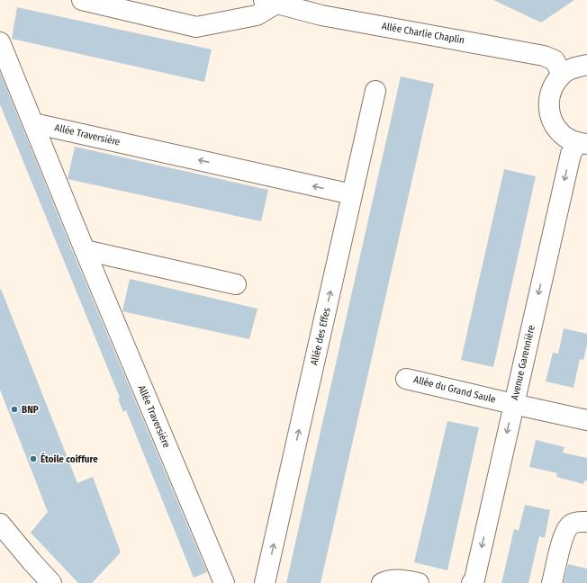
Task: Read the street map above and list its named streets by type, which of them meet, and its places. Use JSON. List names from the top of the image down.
{
  "streets": {
    "street": [
      "Allée Charlie Chaplin",
      "Allée Traversière",
      "Allée des Effes",
      "Avenue Garennière",
      "Allée du Grand Saule"
    ]
  },
  "crossings": [
    ["Allée Traversière", "Allée des Effes"],
    ["Avenue Garennière", "Allée du Grand Saule"]
  ],
  "one_way": ["Allée des Effes", "Avenue Garennière"],
  "places": ["BNP", "Étoile coiffure"]
}
